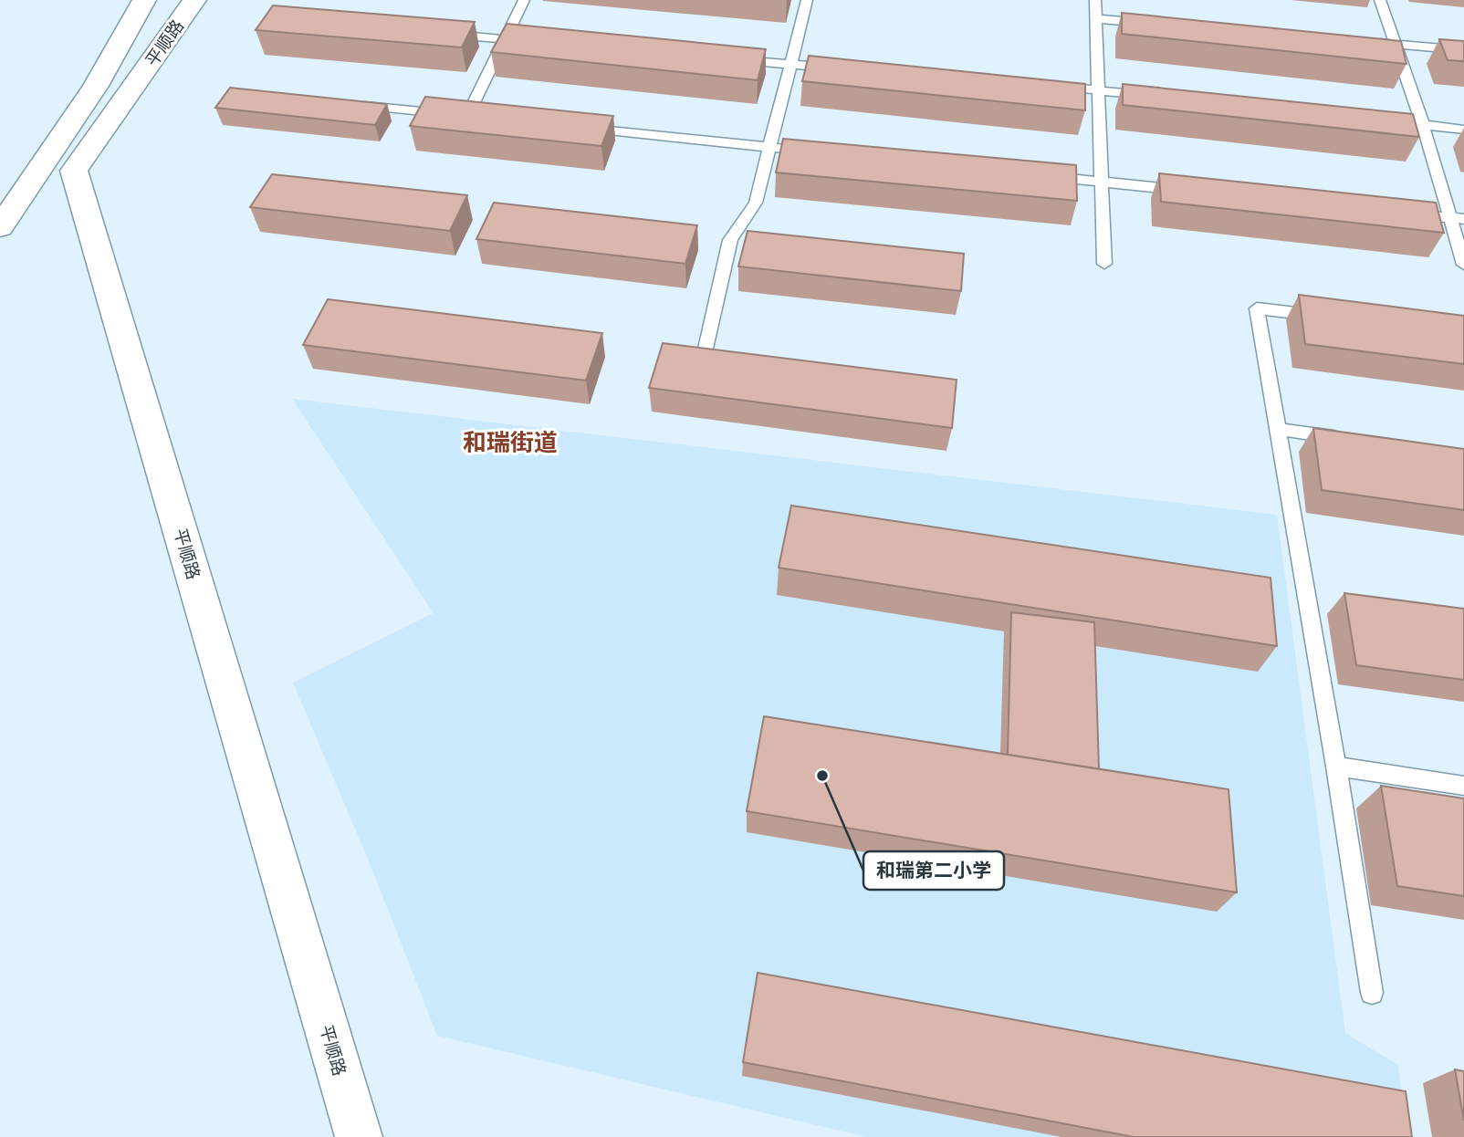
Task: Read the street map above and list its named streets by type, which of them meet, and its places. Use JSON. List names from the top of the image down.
{
  "streets": {
    "street": ["平顺路"]
  },
  "districts": ["和瑞街道"],
  "places": ["和瑞第二小学"]
}
